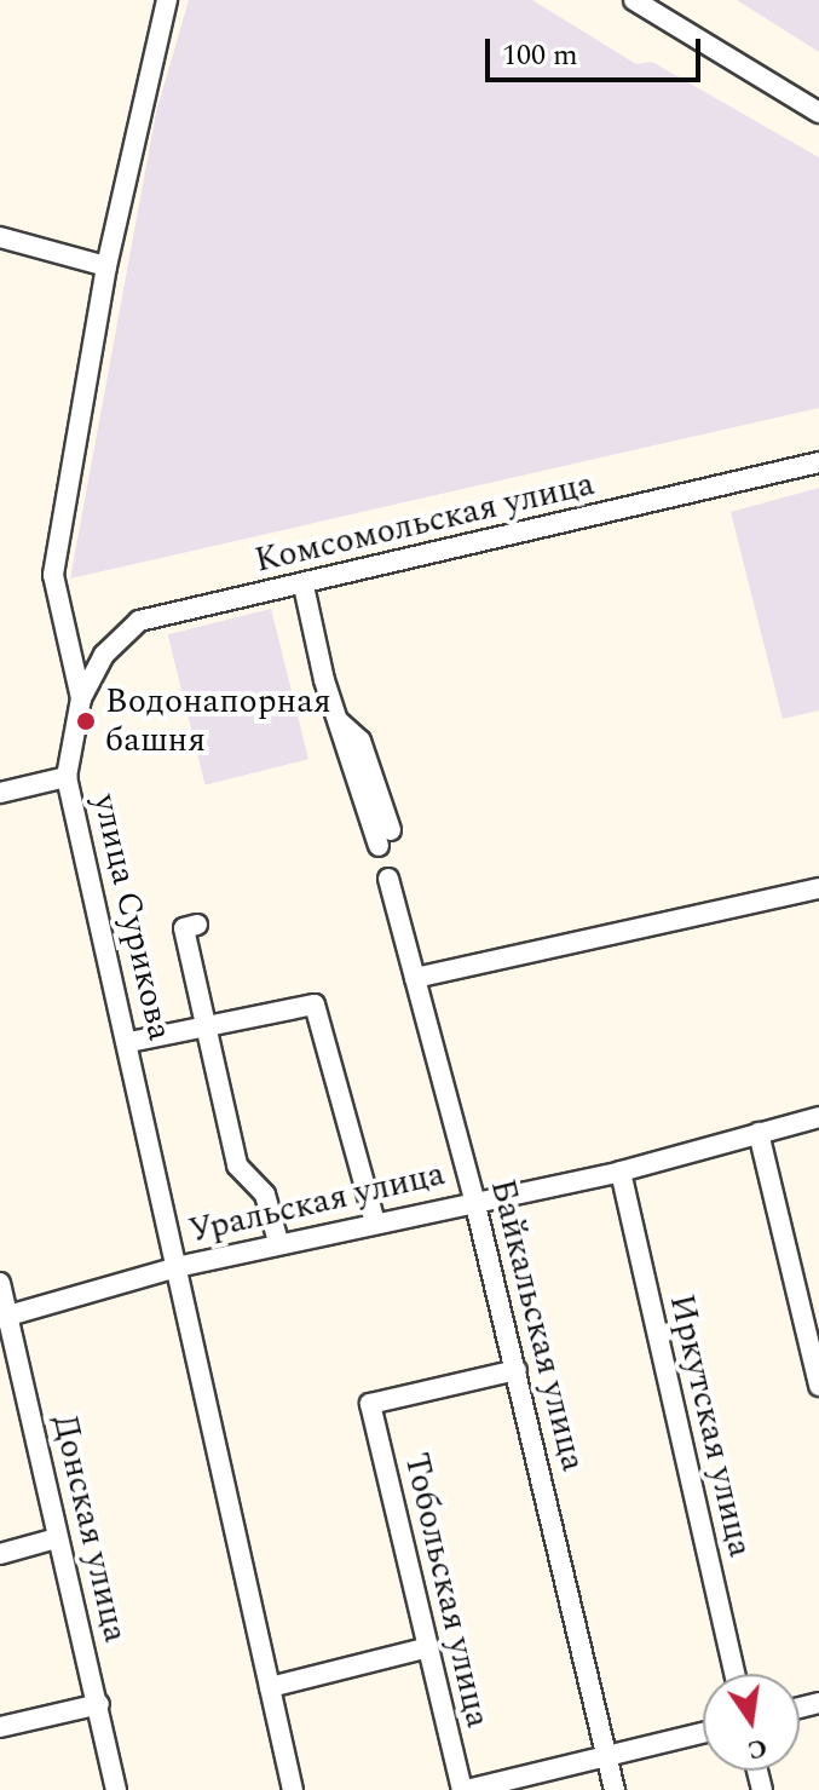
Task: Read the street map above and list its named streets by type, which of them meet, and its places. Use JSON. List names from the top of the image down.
{
  "streets": {
    "street": [
      "Комсомольская улица",
      "улица Сурикова",
      "Уральская улица",
      "Байкальская улица",
      "Иркутская улица",
      "Донская улица",
      "Тобольская улица"
    ]
  },
  "crossings": [
    ["Комсомольская улица", "улица Сурикова"],
    ["улица Сурикова", "Уральская улица"],
    ["Уральская улица", "Байкальская улица"],
    ["Уральская улица", "Иркутская улица"],
    ["Уральская улица", "Донская улица"],
    ["Байкальская улица", "Тобольская улица"]
  ],
  "places": ["Водонапорная башня"],
  "scale_bar": "100 m",
  "north": "bottom"
}
